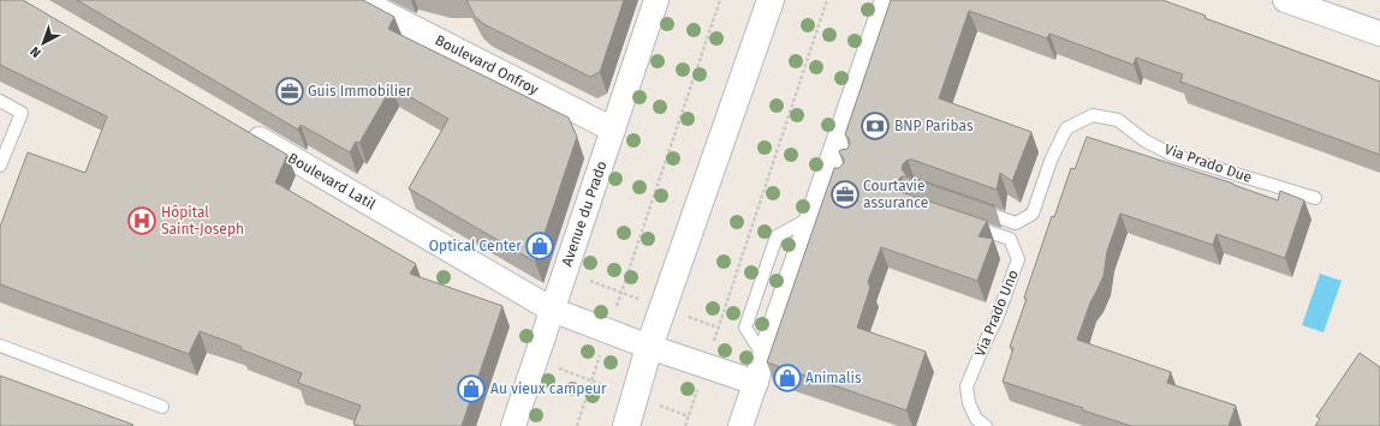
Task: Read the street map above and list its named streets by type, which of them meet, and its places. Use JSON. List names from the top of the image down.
{
  "streets": {
    "street": ["Boulevard Onfroy", "Boulevard Latil", "Avenue du Prado"],
    "lane": ["Via Prado Due", "Via Prado Uno"]
  },
  "crossings": [
    ["Boulevard Onfroy", "Avenue du Prado"],
    ["Boulevard Latil", "Avenue du Prado"]
  ],
  "places": {
    "office": ["Guis Immobilier", "Courtavie assurance"],
    "bank": ["BNP Paribas"],
    "hospital": ["Hôpital Saint-Joseph"],
    "shop": ["Optical Center", "Animalis", "Au vieux campeur"]
  },
  "north": "bottom left"
}
